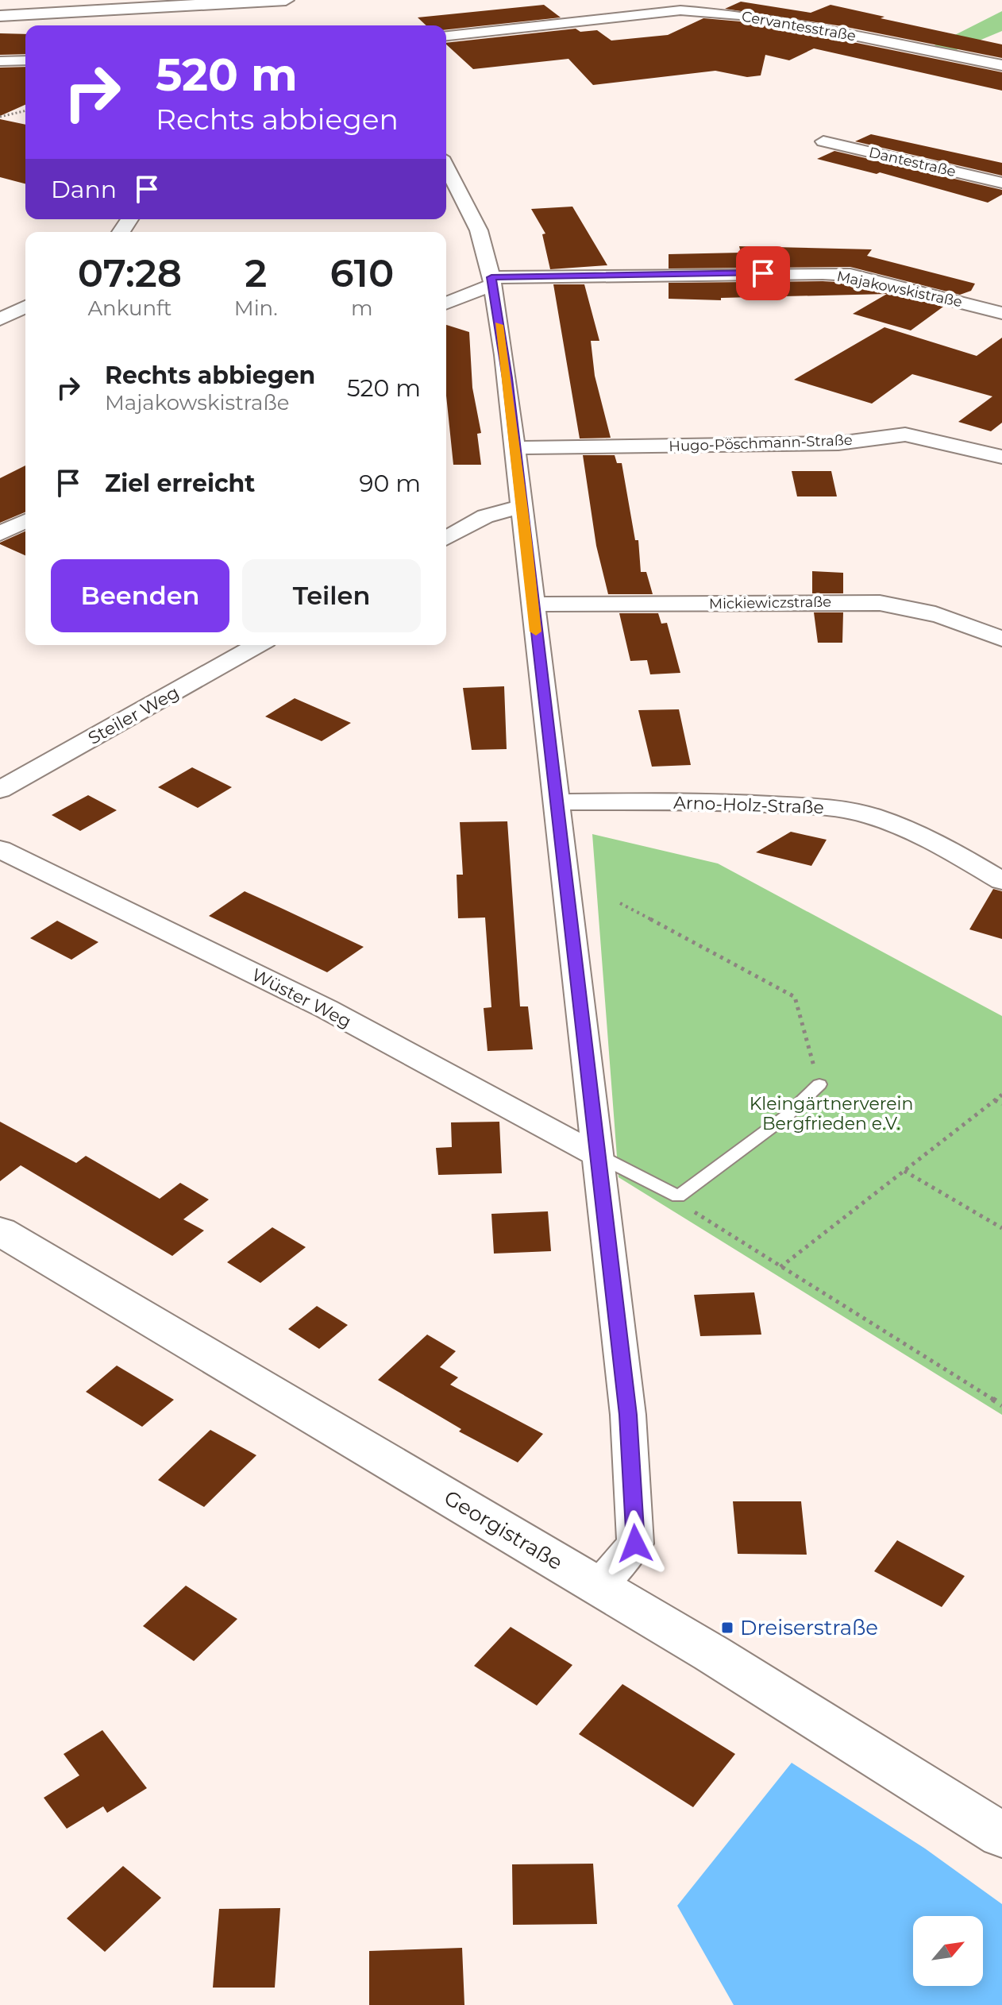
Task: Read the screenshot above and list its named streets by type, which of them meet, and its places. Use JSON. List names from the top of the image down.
{
  "streets": {
    "street": [
      "Cervantesstraße",
      "Dantestraße",
      "Majakowskistraße",
      "Hugo-Pöschmann-Straße",
      "Mickiewiczstraße",
      "Steiler Weg",
      "Arno-Holz-Straße",
      "Wüster Weg",
      "Georgistraße"
    ]
  },
  "parks": ["Kleingärtnerverein Bergfrieden e.V."],
  "places": {
    "transit": ["Dreiserstraße"]
  },
  "north": "top right",
  "page": {
    "turn": ["520 m", "Rechts abbiegen"],
    "then": "Dann",
    "eta": [
      "07:28",
      "Ankunft",
      "2",
      "Min.",
      "610",
      "m"
    ],
    "list": [
      {
        "name": "Rechts abbiegen",
        "note": "Majakowskistraße",
        "value": "520 m"
      },
      {
        "name": "Ziel erreicht",
        "value": "90 m"
      }
    ],
    "buttons": ["Beenden", "Teilen"]
  }
}
